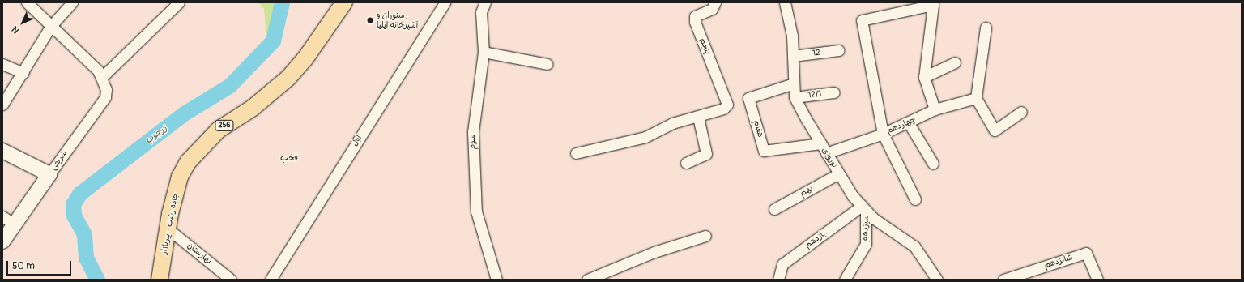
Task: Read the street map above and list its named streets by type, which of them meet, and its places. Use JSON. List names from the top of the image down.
{
  "streets": {
    "main road": ["256", "شریفی", "جاده رشت - پیربازار"],
    "street": [
      "پنجم",
      "12",
      "12/1",
      "چهاردهم",
      "هفتم",
      "اول",
      "سوم",
      "نوروزی",
      "نهم",
      "سیزدهم",
      "یازدهم",
      "بهارستان",
      "شانزدهم"
    ]
  },
  "crossings": [
    ["12", "نوروزی"],
    ["12/1", "نوروزی"],
    ["چهاردهم", "نوروزی"],
    ["هفتم", "نوروزی"],
    ["نوروزی", "نهم"],
    ["نوروزی", "سیزدهم"],
    ["نوروزی", "یازدهم"],
    ["جاده رشت - پیربازار", "بهارستان"],
    ["سیزدهم", "یازدهم"]
  ],
  "districts": ["فخب"],
  "water": ["زرجوب"],
  "places": ["رستوران و آشپزخانه ایلیا"],
  "scale_bar": "50 m",
  "north": "bottom left"
}
